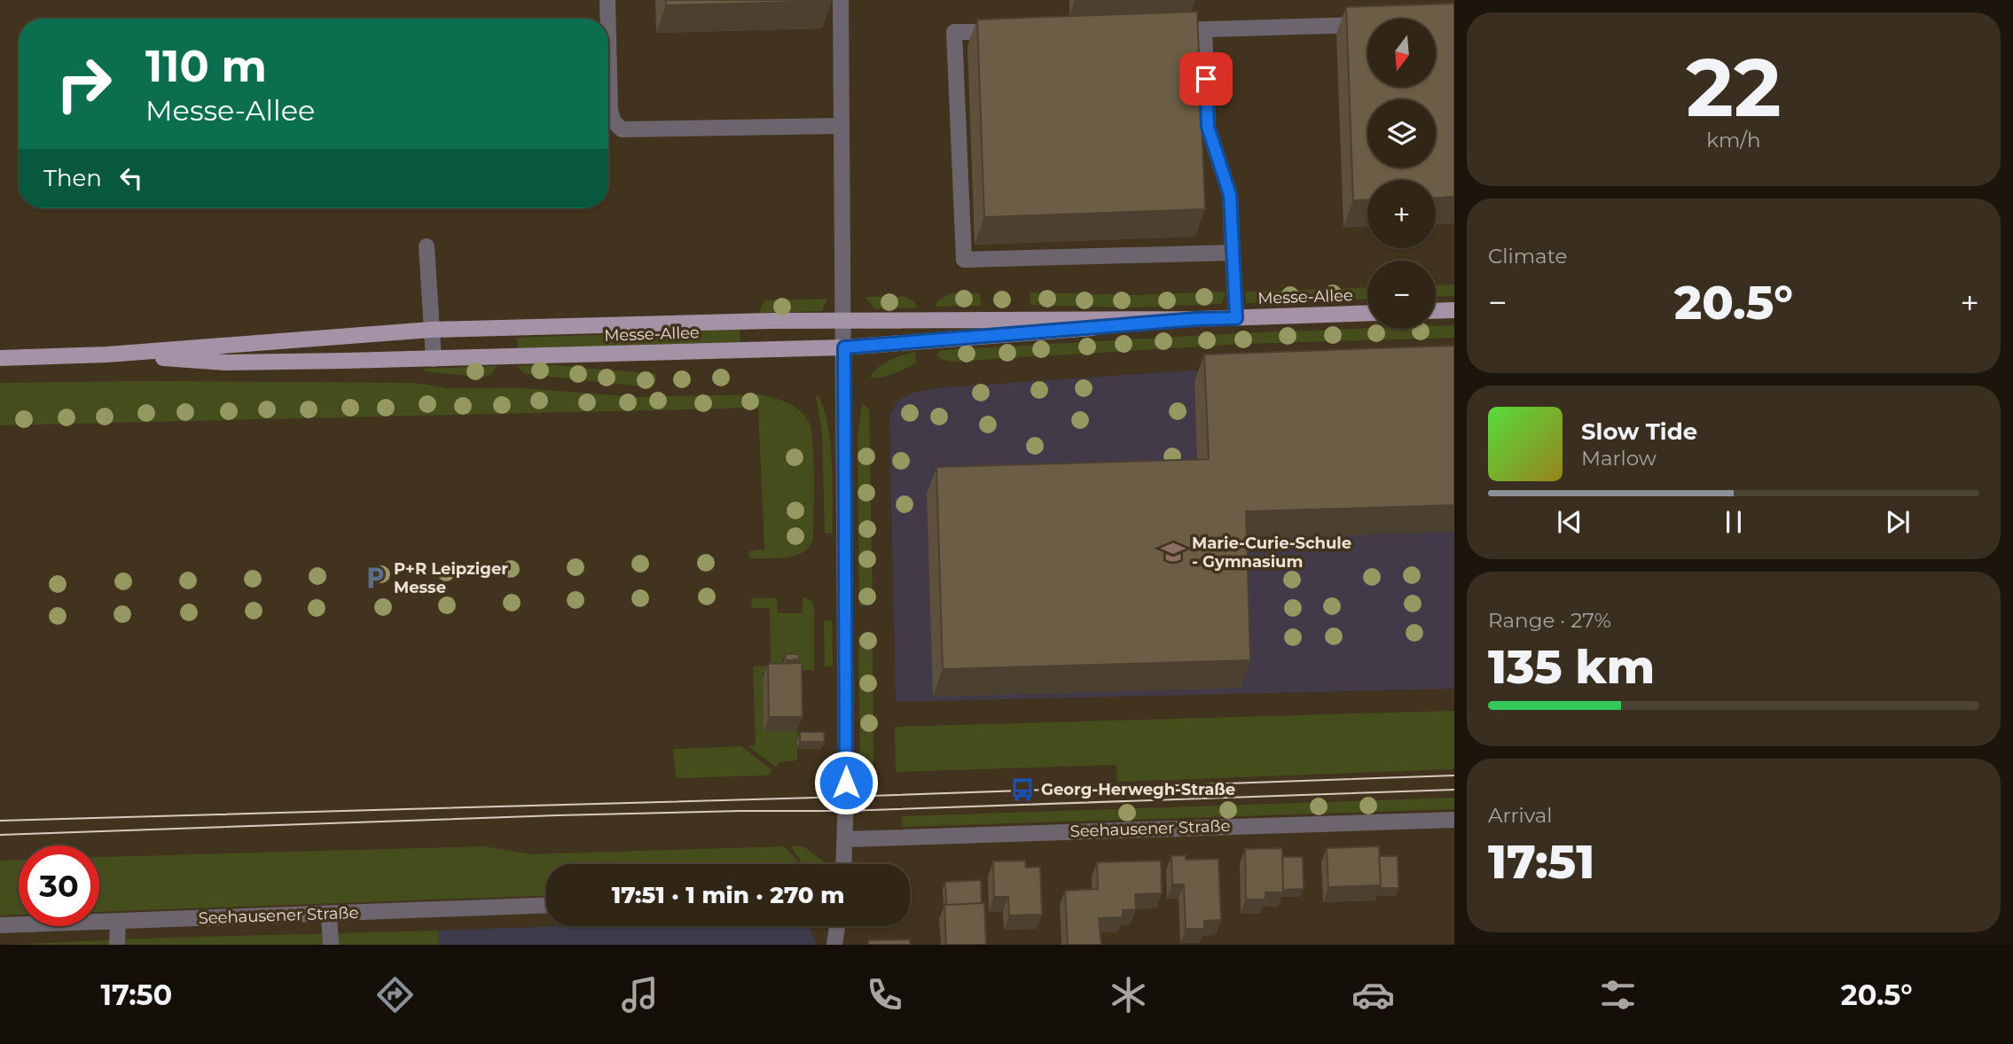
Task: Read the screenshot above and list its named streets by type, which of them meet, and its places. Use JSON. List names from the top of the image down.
{
  "streets": {
    "main road": ["Messe-Allee"],
    "street": ["Seehausener Straße"]
  },
  "places": {
    "school or university": ["Marie-Curie-Schule - Gymnasium"],
    "parking": ["P+R Leipziger Messe"],
    "bus stop": ["Georg-Herwegh-Straße"]
  },
  "north": "bottom",
  "page": {
    "tile": [
      ["22", "km/h"],
      "Climate",
      ["Range · 27%", "135 km"],
      ["Arrival", "17:51"]
    ],
    "map_buttons": ["+", "−"],
    "turn": ["110 m", "Messe-Allee"],
    "then": "Then",
    "heat": ["−", "20.5°", "+"],
    "song": ["Slow Tide", "Marlow"],
    "limit": "30",
    "trip": "17:51 · 1 min · 270 m",
    "tabs": ["17:50", "20.5°"]
  }
}
